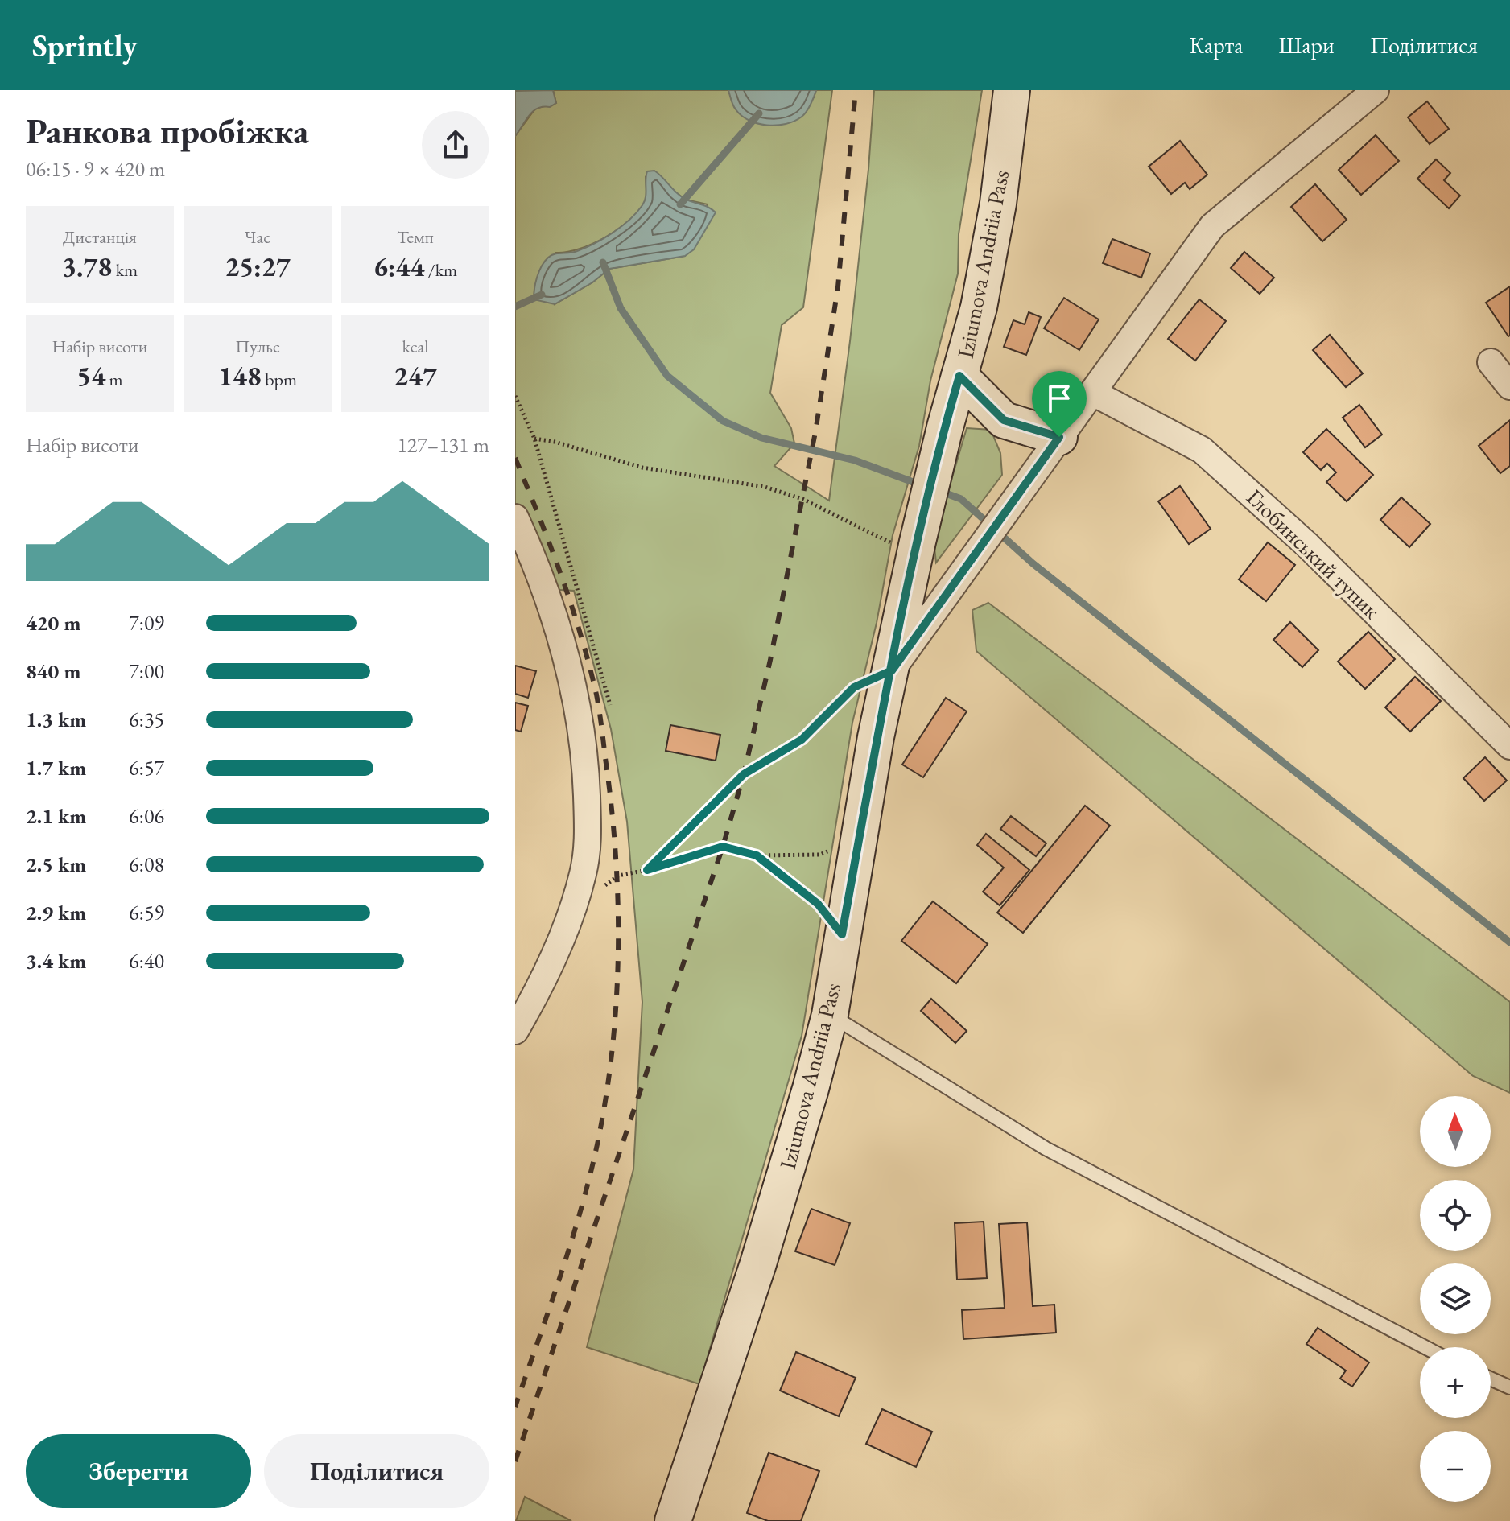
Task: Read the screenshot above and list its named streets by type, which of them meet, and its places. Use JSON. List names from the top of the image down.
{
  "streets": {
    "street": ["Iziumova Andriia Pass", "Глобинський тупик"]
  },
  "north": "top",
  "page": {
    "header": "Sprintly",
    "nav": ["Карта", "Шари", "Поділитися"],
    "heading": ["Ранкова пробіжка", "06:15 · 9 × 420 m"],
    "stats": [
      ["Дистанція", "3.78 km"],
      ["Час", "25:27"],
      ["Темп", "6:44 /km"],
      ["Набір висоти", "54 m"],
      ["Пульс", "148 bpm"],
      ["kcal", "247"]
    ],
    "chart": ["Набір висоти", "127–131 m"],
    "list": [
      {
        "name": "420 m",
        "note": "7:09"
      },
      {
        "name": "840 m",
        "note": "7:00"
      },
      {
        "name": "1.3 km",
        "note": "6:35"
      },
      {
        "name": "1.7 km",
        "note": "6:57"
      },
      {
        "name": "2.1 km",
        "note": "6:06"
      },
      {
        "name": "2.5 km",
        "note": "6:08"
      },
      {
        "name": "2.9 km",
        "note": "6:59"
      },
      {
        "name": "3.4 km",
        "note": "6:40"
      }
    ],
    "map_buttons": ["+", "−"],
    "buttons": ["Зберегти", "Поділитися"]
  }
}
